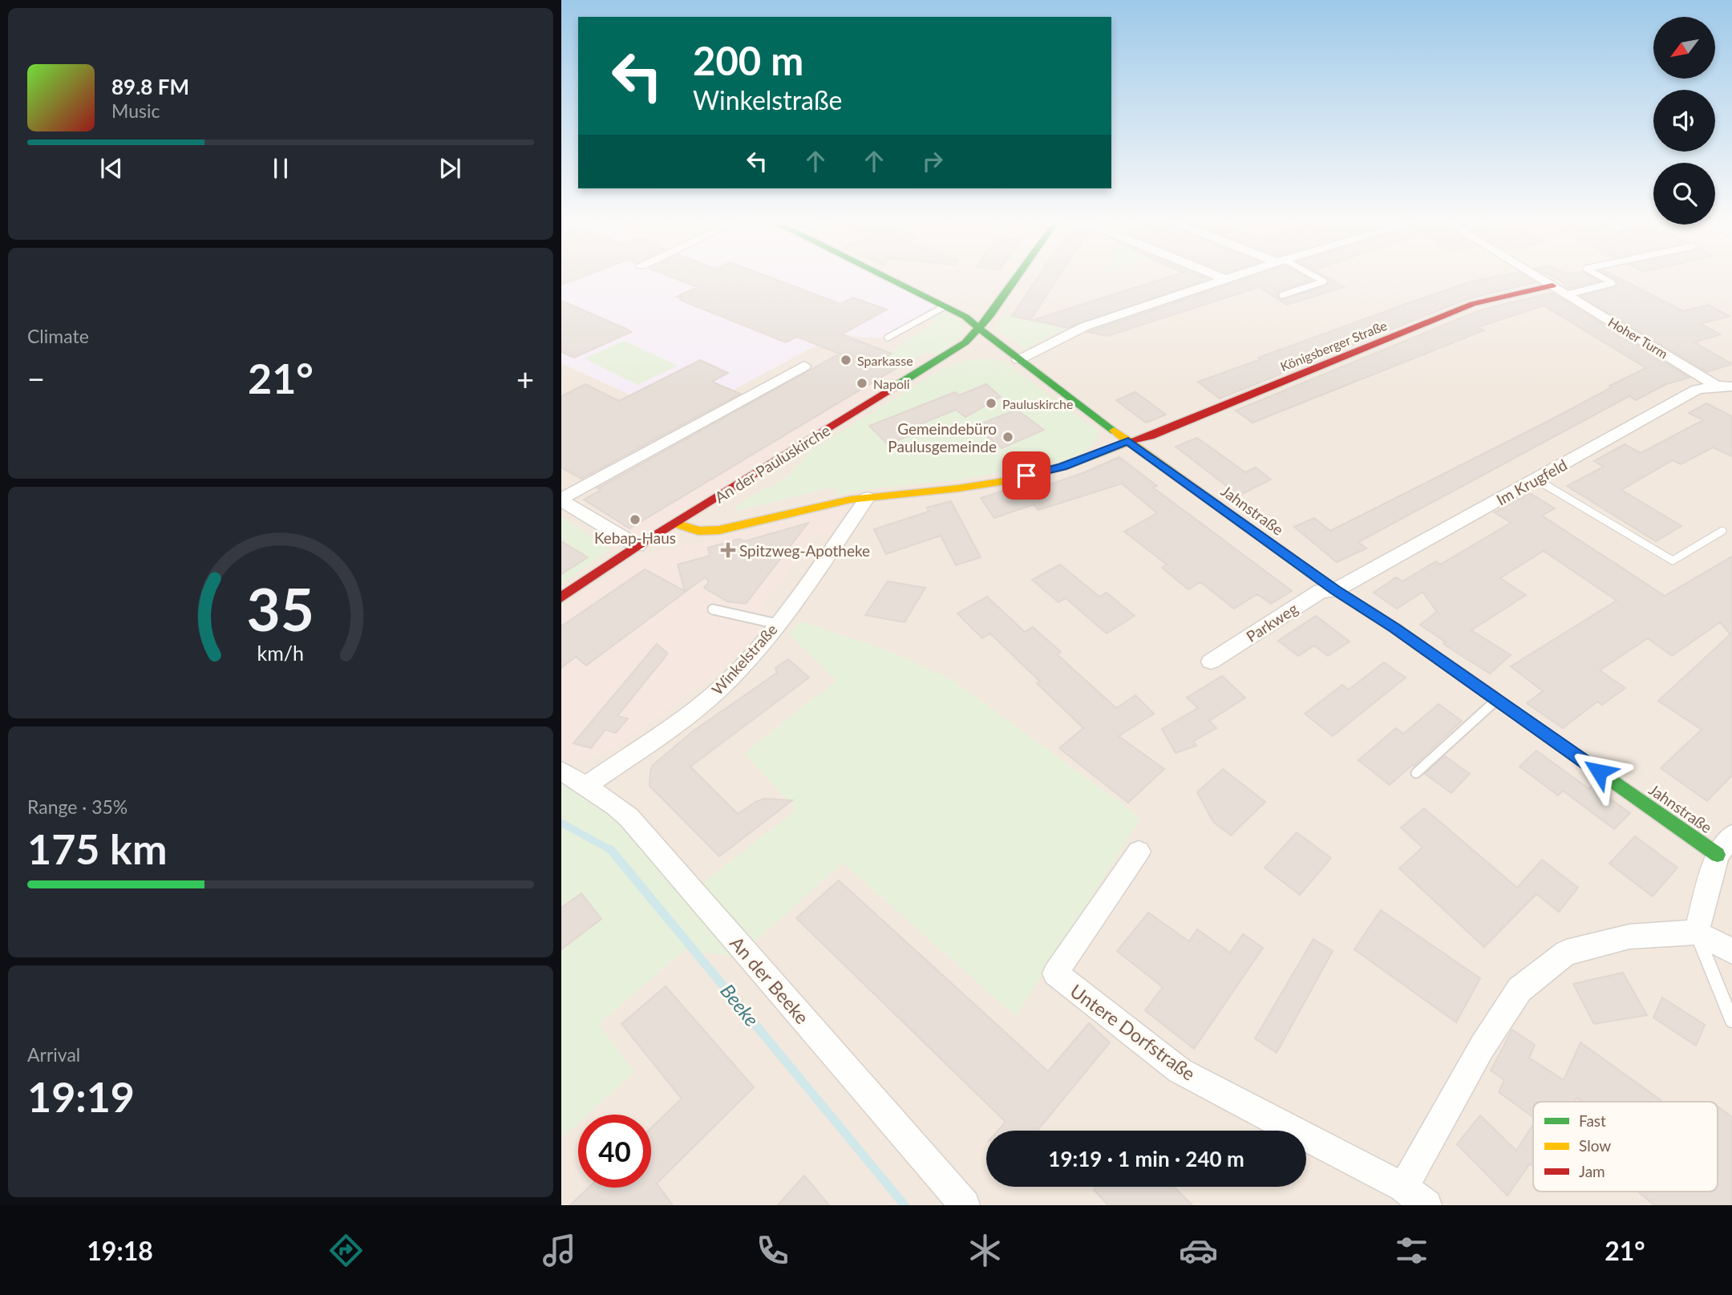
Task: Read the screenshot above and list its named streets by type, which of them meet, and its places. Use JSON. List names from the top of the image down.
{
  "streets": {
    "street": [
      "Hoher Turm",
      "Königsberger Straße",
      "An der Pauluskirche",
      "Im Krugfeld",
      "Jahnstraße",
      "Parkweg",
      "Winkelstraße",
      "An der Beeke",
      "Untere Dorfstraße"
    ]
  },
  "crossings": [
    ["Hoher Turm", "Königsberger Straße"],
    ["Hoher Turm", "Im Krugfeld"],
    ["Königsberger Straße", "Jahnstraße"],
    ["An der Pauluskirche", "Jahnstraße"],
    ["Im Krugfeld", "Jahnstraße"],
    ["Im Krugfeld", "Parkweg"],
    ["Jahnstraße", "Parkweg"],
    ["Winkelstraße", "An der Beeke"]
  ],
  "water": ["Beeke"],
  "places": {
    "other": [
      "Sparkasse",
      "Napoli",
      "Pauluskirche",
      "Gemeindebüro Paulusgemeinde",
      "Kebap-Haus"
    ],
    "health": ["Spitzweg-Apotheke"]
  },
  "legend": ["Fast", "Slow", "Jam"],
  "north": "bottom left",
  "page": {
    "turn": ["200 m", "Winkelstraße"],
    "song": ["89.8 FM", "Music"],
    "tile": [
      "Climate",
      ["Range · 35%", "175 km"],
      ["Arrival", "19:19"]
    ],
    "heat": ["−", "21°", "+"],
    "limit": "40",
    "trip": "19:19 · 1 min · 240 m",
    "tabs": ["19:18", "21°"],
    "gauge": ["35", "km/h"]
  }
}
